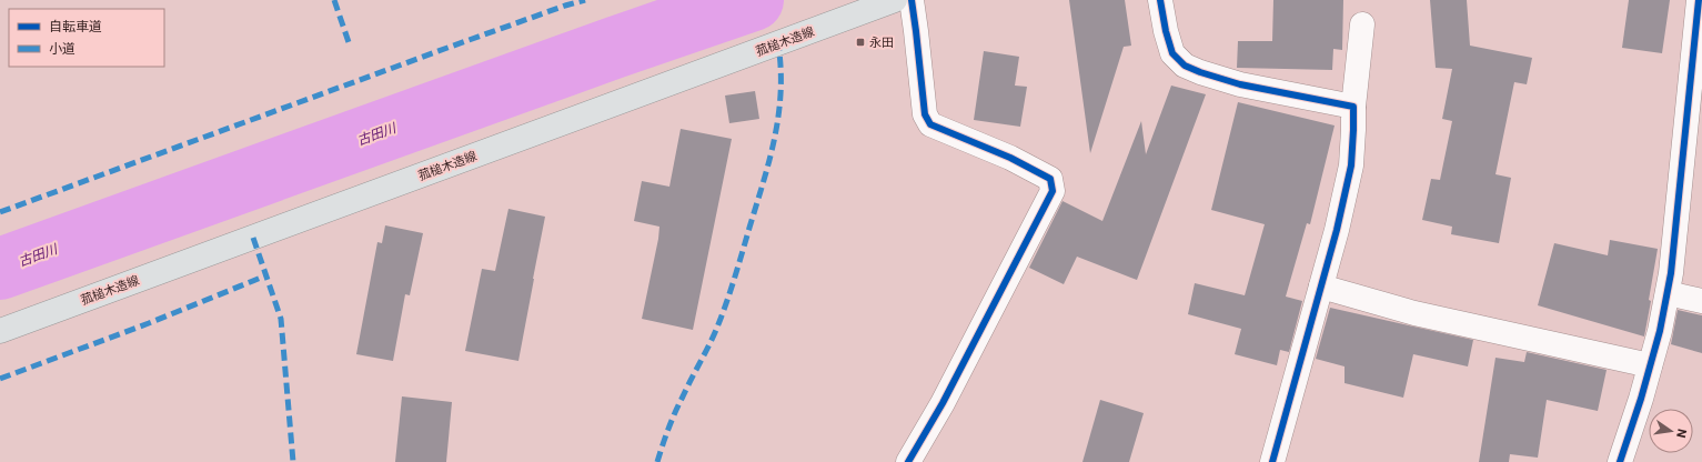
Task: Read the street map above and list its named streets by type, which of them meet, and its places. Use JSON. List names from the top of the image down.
{
  "streets": {
    "main road": ["菰槌木造線"]
  },
  "water": ["古田川"],
  "places": {
    "transit": ["永田"]
  },
  "legend": ["自転車道", "小道"],
  "north": "right"
}
